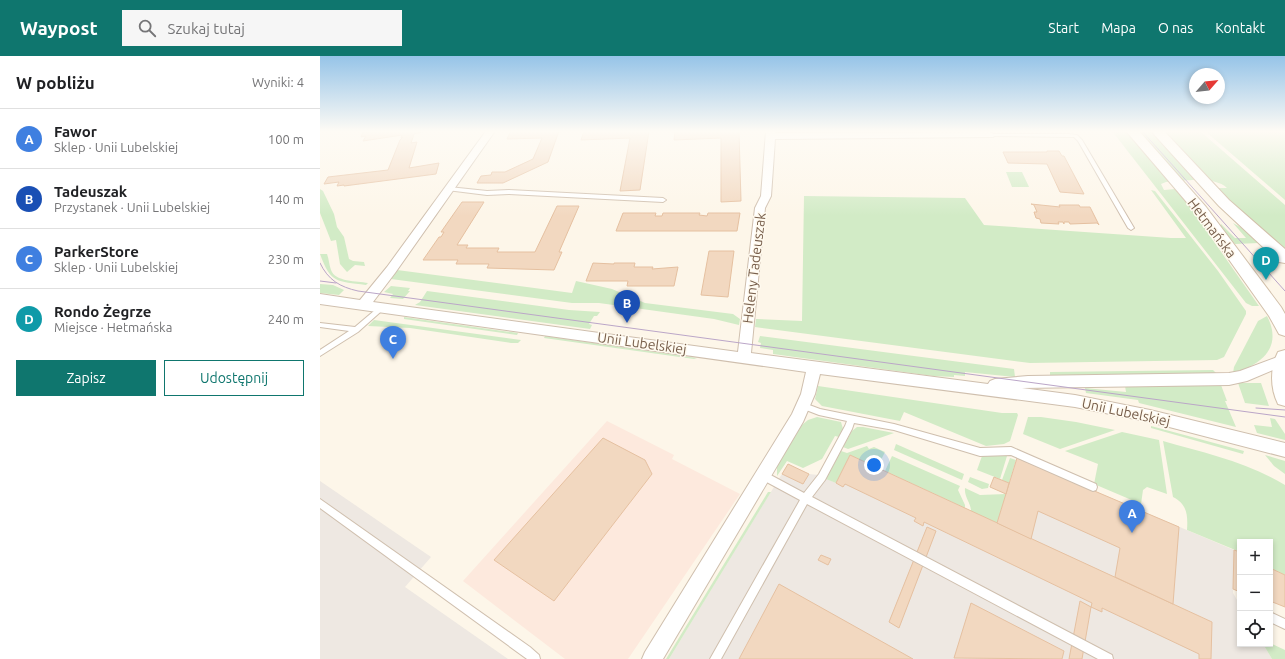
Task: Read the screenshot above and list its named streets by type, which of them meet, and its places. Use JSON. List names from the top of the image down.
{
  "streets": {
    "street": ["Hetmańska", "Heleny Tadeuszak", "Unii Lubelskiej"]
  },
  "crossings": [
    ["Heleny Tadeuszak", "Unii Lubelskiej"]
  ],
  "north": "top right",
  "page": {
    "header": "Waypost",
    "search": "Szukaj tutaj",
    "nav": [
      "Start",
      "Mapa",
      "O nas",
      "Kontakt"
    ],
    "heading": ["W pobliżu", "Wyniki: 4"],
    "list": [
      {
        "mark": "A",
        "name": "Fawor",
        "note": "Sklep · Unii Lubelskiej",
        "value": "100 m"
      },
      {
        "mark": "B",
        "name": "Tadeuszak",
        "note": "Przystanek · Unii Lubelskiej",
        "value": "140 m"
      },
      {
        "mark": "C",
        "name": "ParkerStore",
        "note": "Sklep · Unii Lubelskiej",
        "value": "230 m"
      },
      {
        "mark": "D",
        "name": "Rondo Żegrze",
        "note": "Miejsce · Hetmańska",
        "value": "240 m"
      }
    ],
    "pins": [
      "D",
      "B",
      "C",
      "A"
    ],
    "buttons": ["Zapisz", "Udostępnij"],
    "map_buttons": ["+", "−"]
  }
}
